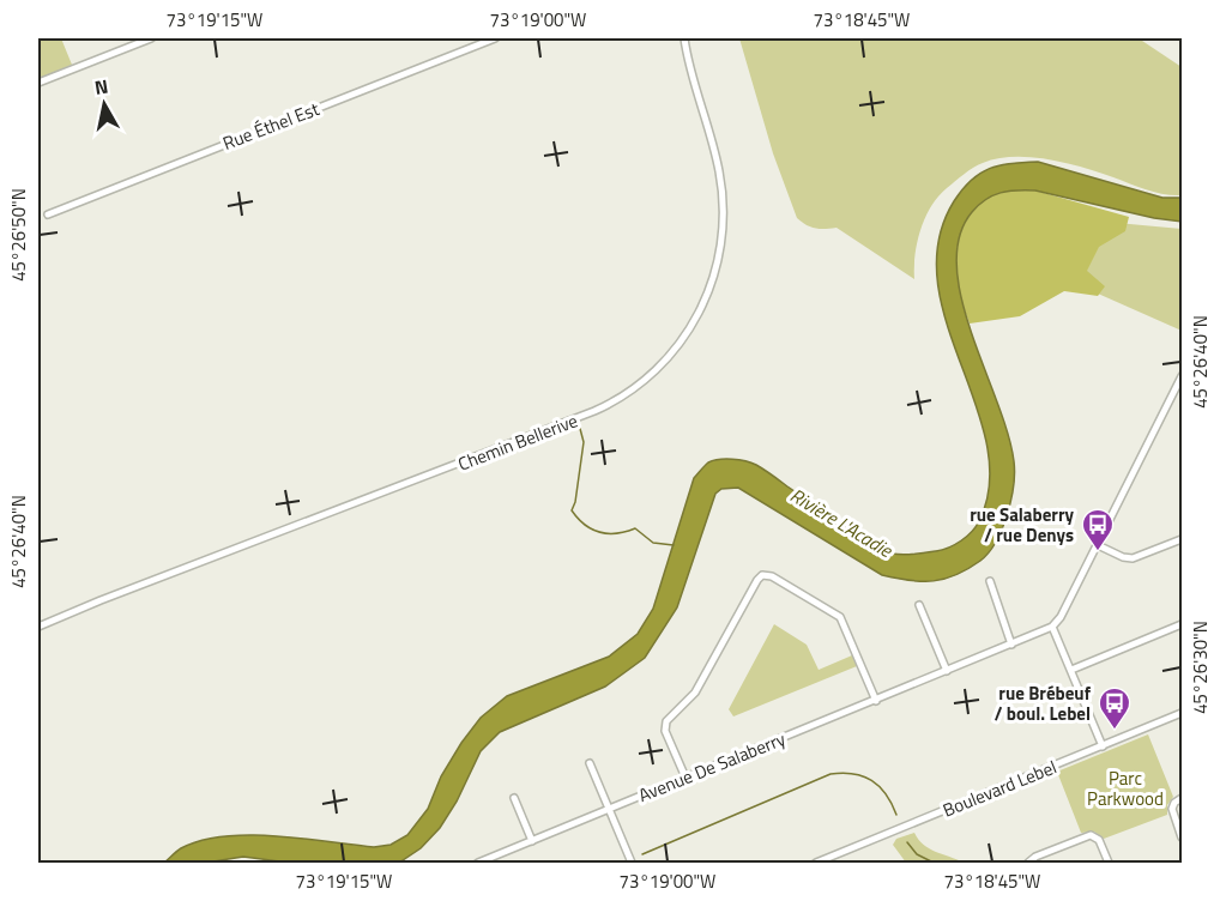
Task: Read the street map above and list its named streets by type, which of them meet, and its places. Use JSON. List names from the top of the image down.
{
  "streets": {
    "street": [
      "Rue Éthel Est",
      "Chemin Bellerive",
      "Avenue De Salaberry",
      "Boulevard Lebel"
    ]
  },
  "water": ["Rivière L'Acadie"],
  "parks": ["Parc Parkwood"],
  "places": {
    "bus stop": ["rue Salaberry / rue Denys", "rue Brébeuf / boul. Lebel"]
  },
  "north": "top",
  "coordinates": [
    "73°19'15\"W",
    "73°19'00\"W",
    "73°18'45\"W",
    "45°26'50\"N",
    "45°26'40\"N",
    "45°26'30\"N"
  ]
}
